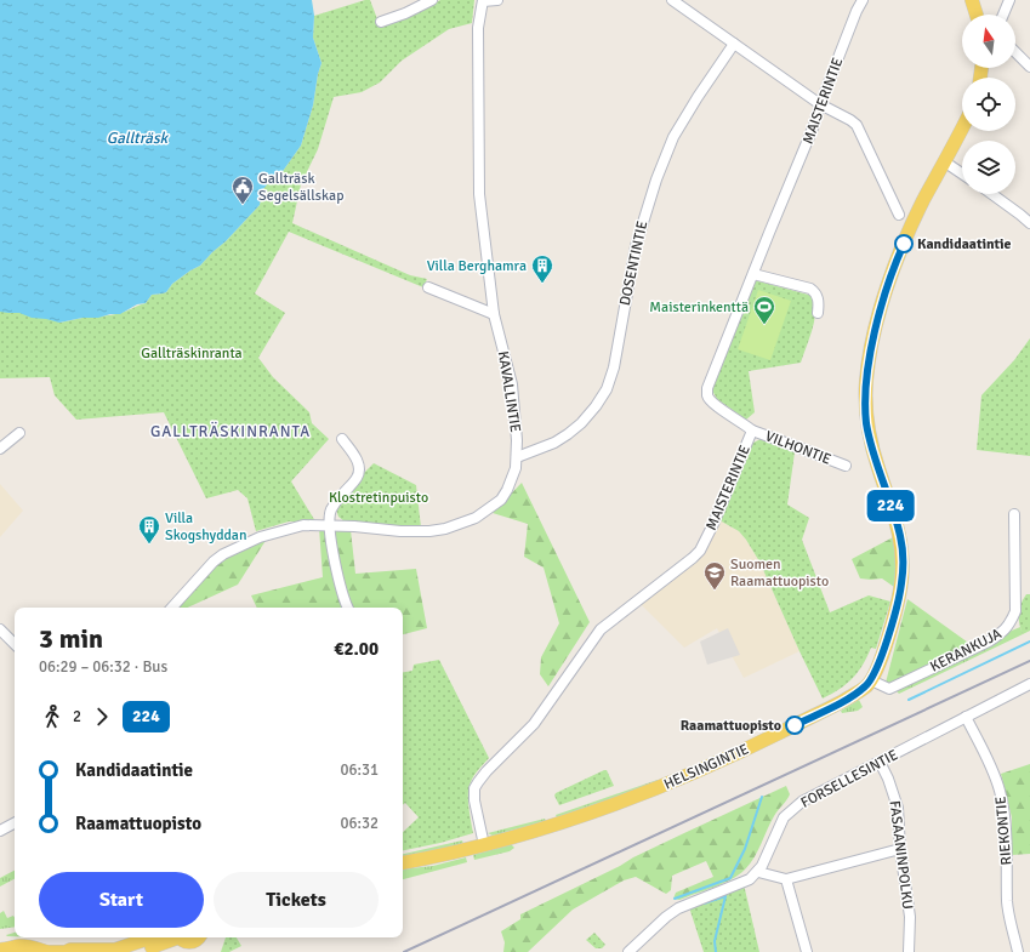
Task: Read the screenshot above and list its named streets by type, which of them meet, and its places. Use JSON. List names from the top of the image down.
{
  "streets": {
    "main road": ["HELSINGINTIE"],
    "street": [
      "MAISTERINTIE",
      "DOSENTINTIE",
      "KAVALLINTIE",
      "VILHONTIE",
      "KERANKUJA",
      "FORSELLESINTIE",
      "RIEKONTIE",
      "FASAANINPOLKU"
    ]
  },
  "crossings": [
    ["MAISTERINTIE", "VILHONTIE"],
    ["MAISTERINTIE", "HELSINGINTIE"],
    ["DOSENTINTIE", "KAVALLINTIE"],
    ["KERANKUJA", "HELSINGINTIE"],
    ["FORSELLESINTIE", "RIEKONTIE"],
    ["FORSELLESINTIE", "FASAANINPOLKU"]
  ],
  "districts": ["GALLTRÄSKINRANTA"],
  "water": ["Gallträsk"],
  "parks": ["Gallträskinranta", "Klostretinpuisto"],
  "places": {
    "public building": ["Gallträsk Segelsällskap"],
    "other": ["Kandidaatintie", "Raamattuopisto"],
    "building": ["Villa Berghamra", "Villa Skogshyddan"],
    "sports": ["Maisterinkenttä"],
    "school or university": ["Suomen Raamattuopisto"]
  },
  "lines": ["bus line 224"],
  "north": "top",
  "page": {
    "on_map": "224",
    "heading": ["3 min", "06:29 – 06:32 · Bus", "€2.00"],
    "legs": ["2", "224"],
    "list": [
      {
        "name": "Kandidaatintie",
        "value": "06:31"
      },
      {
        "name": "Raamattuopisto",
        "value": "06:32"
      }
    ],
    "buttons": ["Start", "Tickets"]
  }
}
